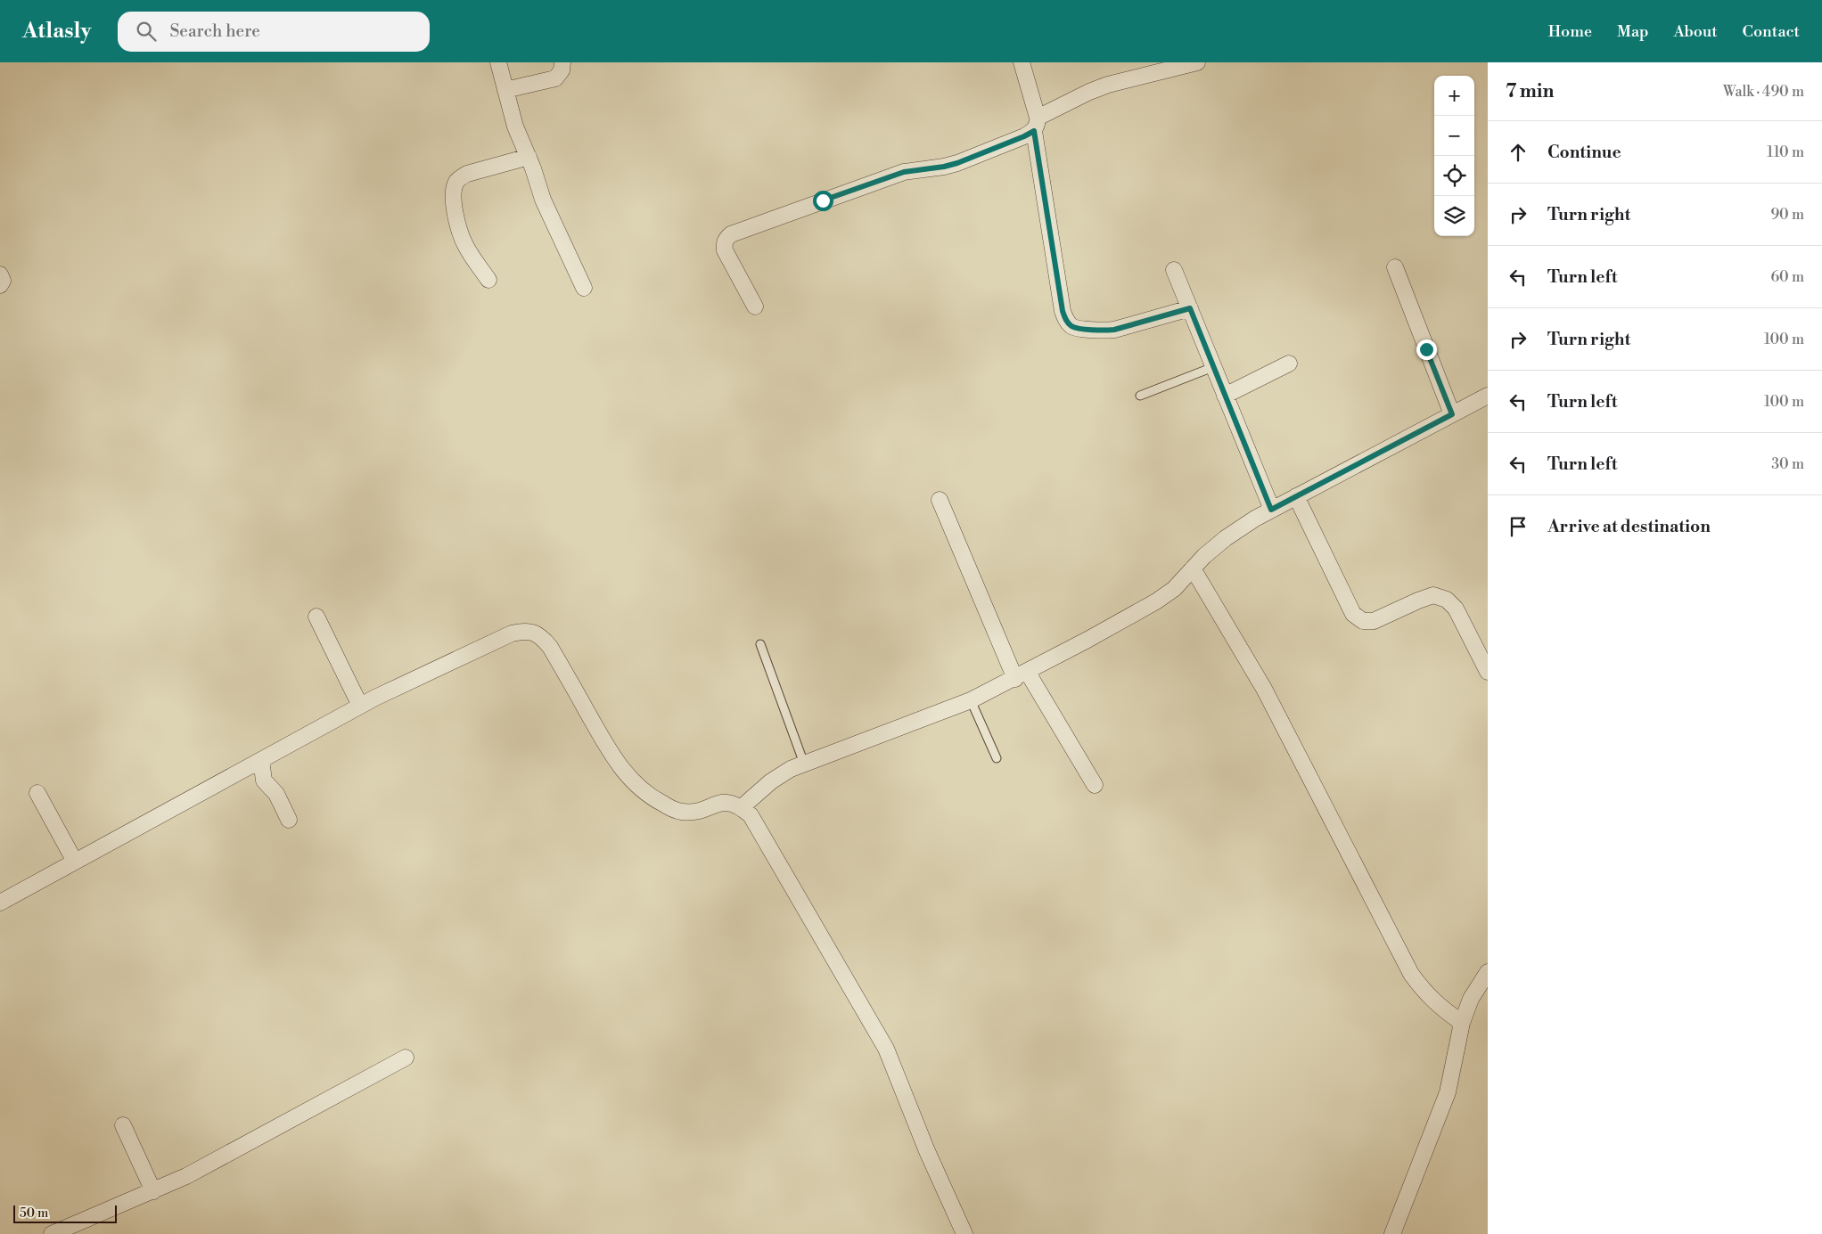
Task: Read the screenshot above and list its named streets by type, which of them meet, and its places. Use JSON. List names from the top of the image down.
{
  "scale_bar": "50 m",
  "page": {
    "header": "Atlasly",
    "search": "Search here",
    "nav": [
      "Home",
      "Map",
      "About",
      "Contact"
    ],
    "heading": ["7 min", "Walk · 490 m"],
    "map_buttons": ["+", "−"],
    "list": [
      ["Continue", "110 m"],
      ["Turn right", "90 m"],
      ["Turn left", "60 m"],
      ["Turn right", "100 m"],
      ["Turn left", "100 m"],
      ["Turn left", "30 m"],
      "Arrive at destination"
    ],
    "scale": "50 m"
  }
}
